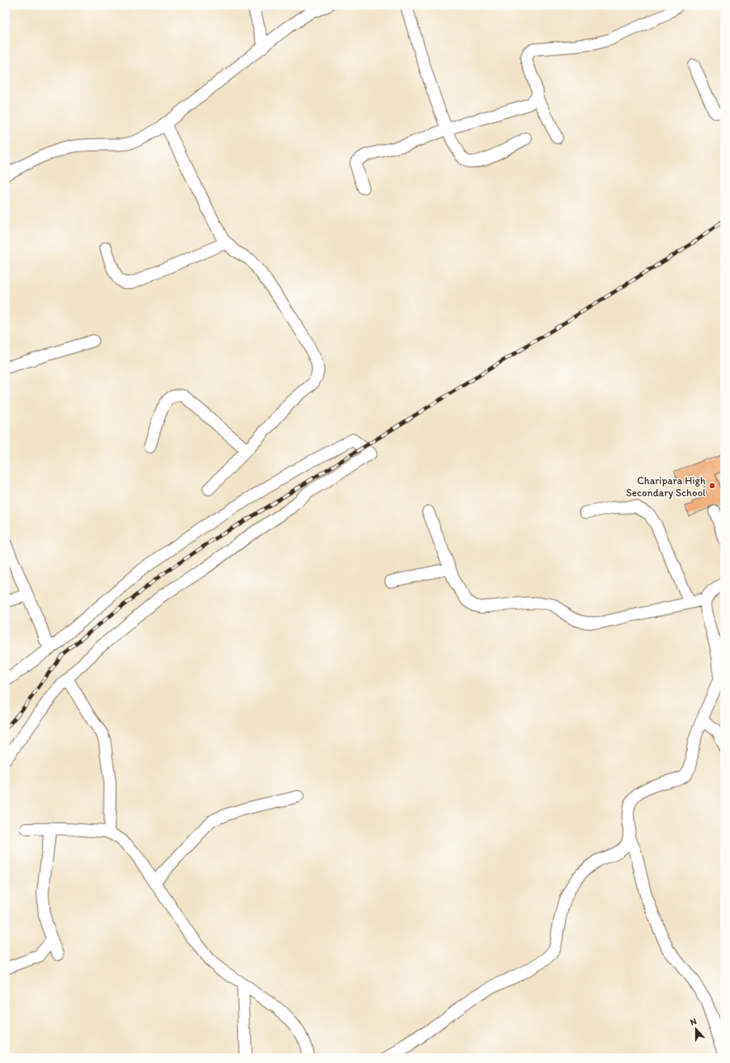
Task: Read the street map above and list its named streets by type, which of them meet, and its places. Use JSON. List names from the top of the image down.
{
  "places": ["Charipara High Secondary School"],
  "north": "top"
}
